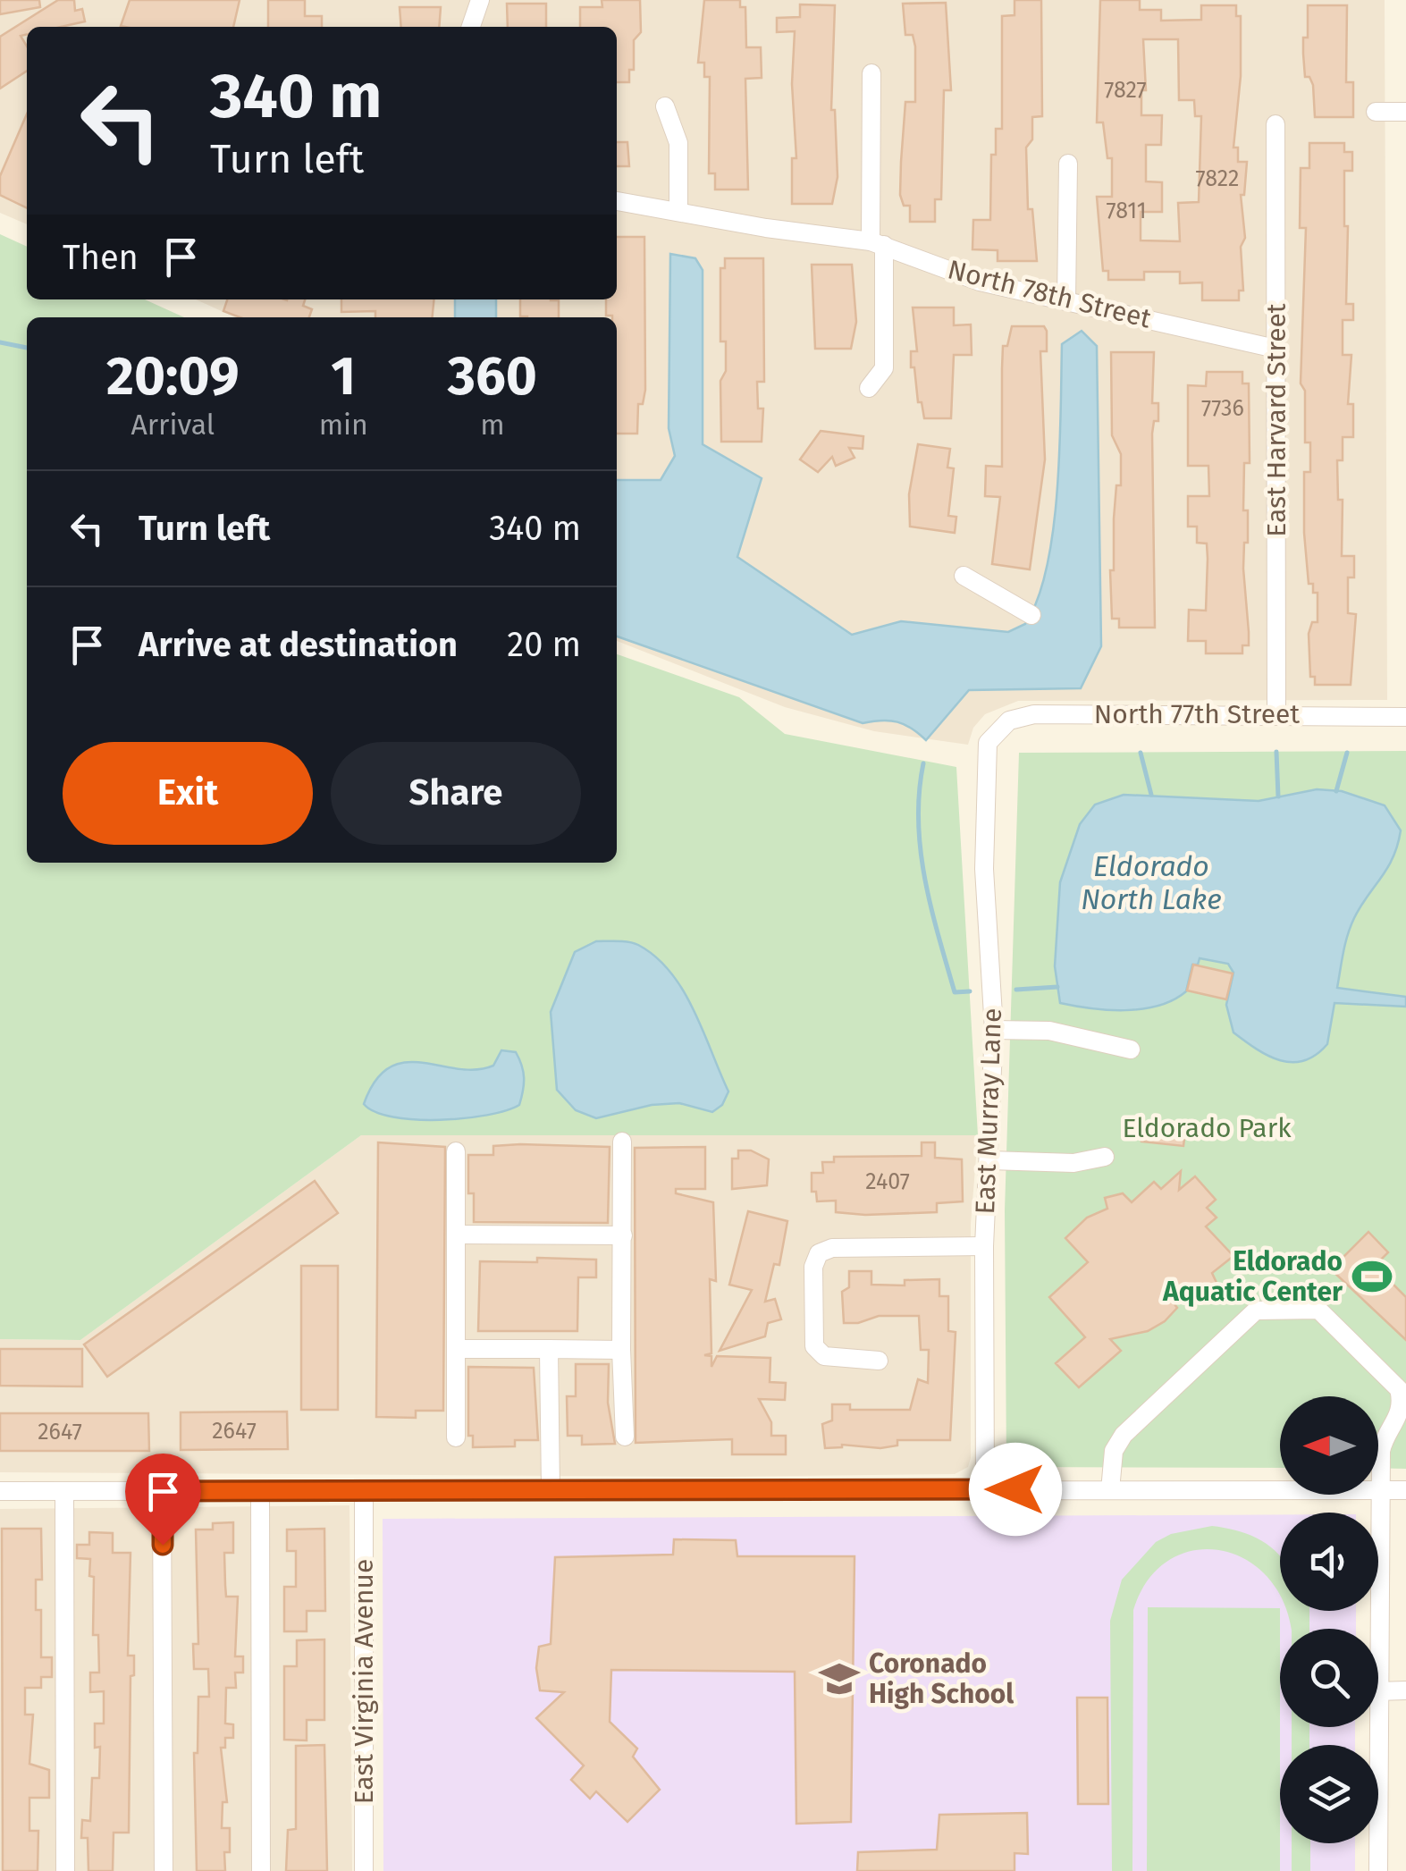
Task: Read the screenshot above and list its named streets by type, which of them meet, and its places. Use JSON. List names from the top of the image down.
{
  "streets": {
    "street": [
      "North 78th Street",
      "East Harvard Street",
      "North 77th Street",
      "East Murray Lane",
      "East Virginia Avenue"
    ]
  },
  "crossings": [
    ["North 78th Street", "East Harvard Street"],
    ["East Harvard Street", "North 77th Street"],
    ["North 77th Street", "East Murray Lane"]
  ],
  "water": ["Eldorado North Lake"],
  "parks": ["Eldorado Park"],
  "places": {
    "sports": ["Eldorado Aquatic Center"],
    "school or university": ["Coronado High School"]
  },
  "house_numbers": [
    "7827",
    "7822",
    "7811",
    "7736",
    "2407",
    "2647",
    "2647"
  ],
  "north": "left",
  "page": {
    "turn": ["340 m", "Turn left"],
    "then": "Then",
    "eta": [
      "20:09",
      "Arrival",
      "1",
      "min",
      "360",
      "m"
    ],
    "list": [
      {
        "name": "Turn left",
        "value": "340 m"
      },
      {
        "name": "Arrive at destination",
        "value": "20 m"
      }
    ],
    "buttons": ["Exit", "Share"]
  }
}
